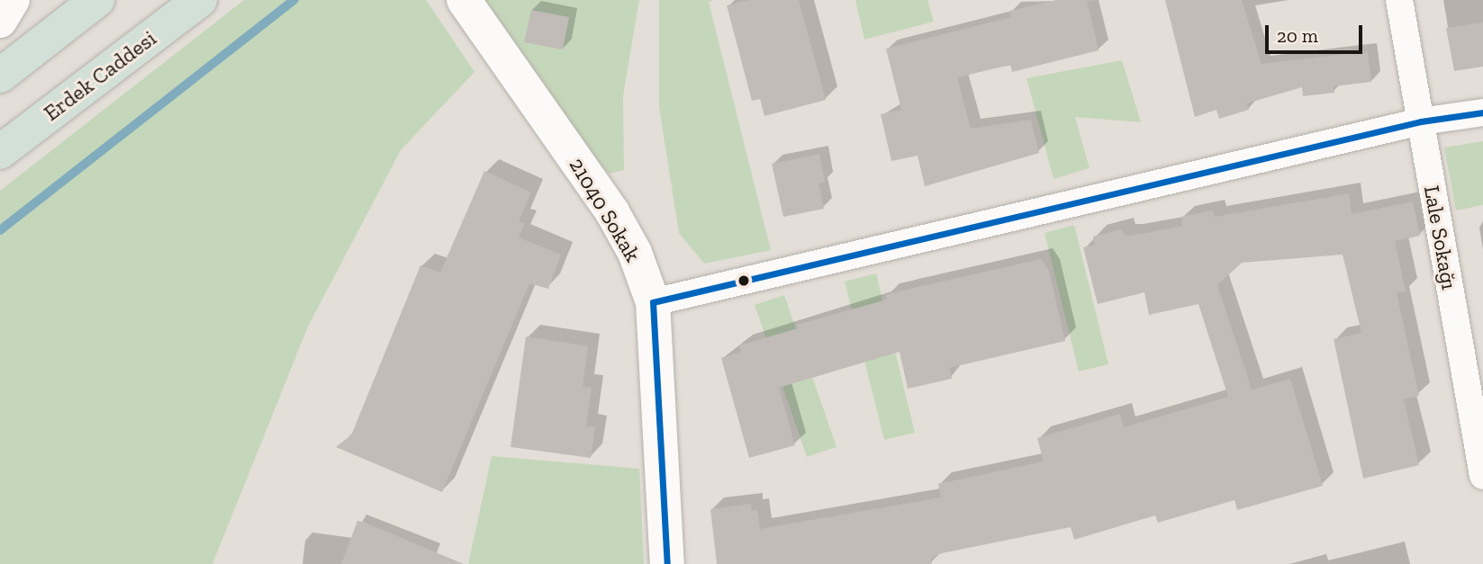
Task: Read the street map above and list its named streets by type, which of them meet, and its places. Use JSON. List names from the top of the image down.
{
  "streets": {
    "highway": ["Erdek Caddesi"],
    "street": ["21040 Sokak", "Lale Sokağı"]
  },
  "lines": ["transit line 20"],
  "scale_bar": "20 m"
}
